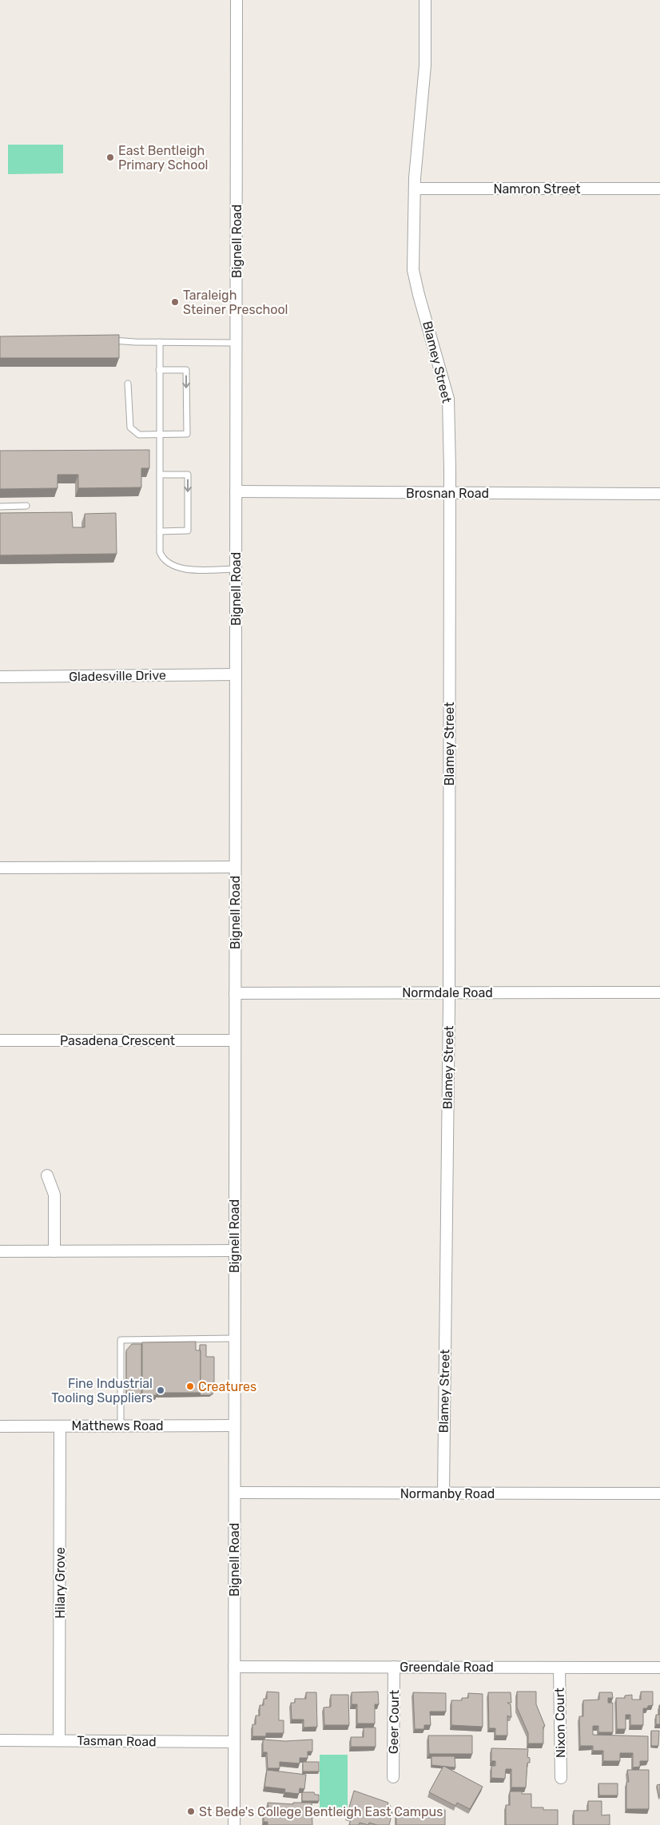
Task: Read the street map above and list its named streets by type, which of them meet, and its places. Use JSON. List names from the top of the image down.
{
  "streets": {
    "street": [
      "Namron Street",
      "Bignell Road",
      "Blamey Street",
      "Brosnan Road",
      "Gladesville Drive",
      "Normdale Road",
      "Pasadena Crescent",
      "Matthews Road",
      "Normanby Road",
      "Hilary Grove",
      "Greendale Road",
      "Geer Court",
      "Nixon Court",
      "Tasman Road"
    ]
  },
  "crossings": [
    ["Namron Street", "Blamey Street"],
    ["Bignell Road", "Brosnan Road"],
    ["Bignell Road", "Gladesville Drive"],
    ["Bignell Road", "Normdale Road"],
    ["Bignell Road", "Pasadena Crescent"],
    ["Bignell Road", "Matthews Road"],
    ["Bignell Road", "Normanby Road"],
    ["Bignell Road", "Greendale Road"],
    ["Bignell Road", "Tasman Road"],
    ["Blamey Street", "Brosnan Road"],
    ["Blamey Street", "Normdale Road"],
    ["Blamey Street", "Normanby Road"],
    ["Matthews Road", "Hilary Grove"],
    ["Hilary Grove", "Tasman Road"],
    ["Greendale Road", "Geer Court"],
    ["Greendale Road", "Nixon Court"]
  ],
  "places": [
    "East Bentleigh Primary School",
    "Taraleigh Steiner Preschool",
    "Creatures",
    "Fine Industrial Tooling Suppliers",
    "St Bede's College Bentleigh East Campus"
  ]
}
